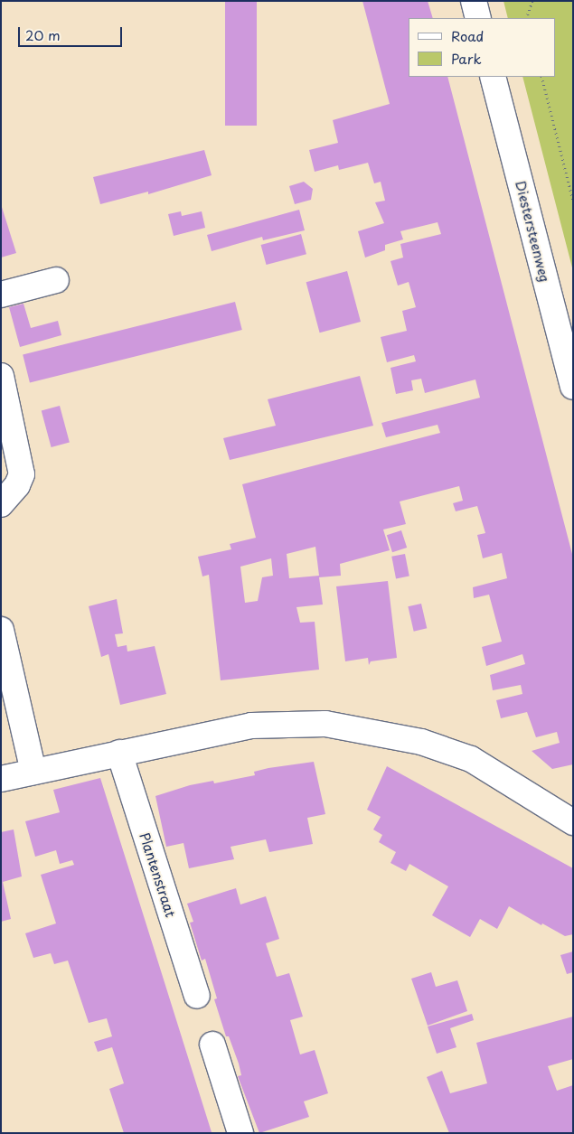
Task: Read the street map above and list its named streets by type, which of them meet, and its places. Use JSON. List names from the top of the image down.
{
  "streets": {
    "street": ["Diestersteenweg", "Plantenstraat"]
  },
  "legend": ["Road", "Park"],
  "scale_bar": "20 m"
}
